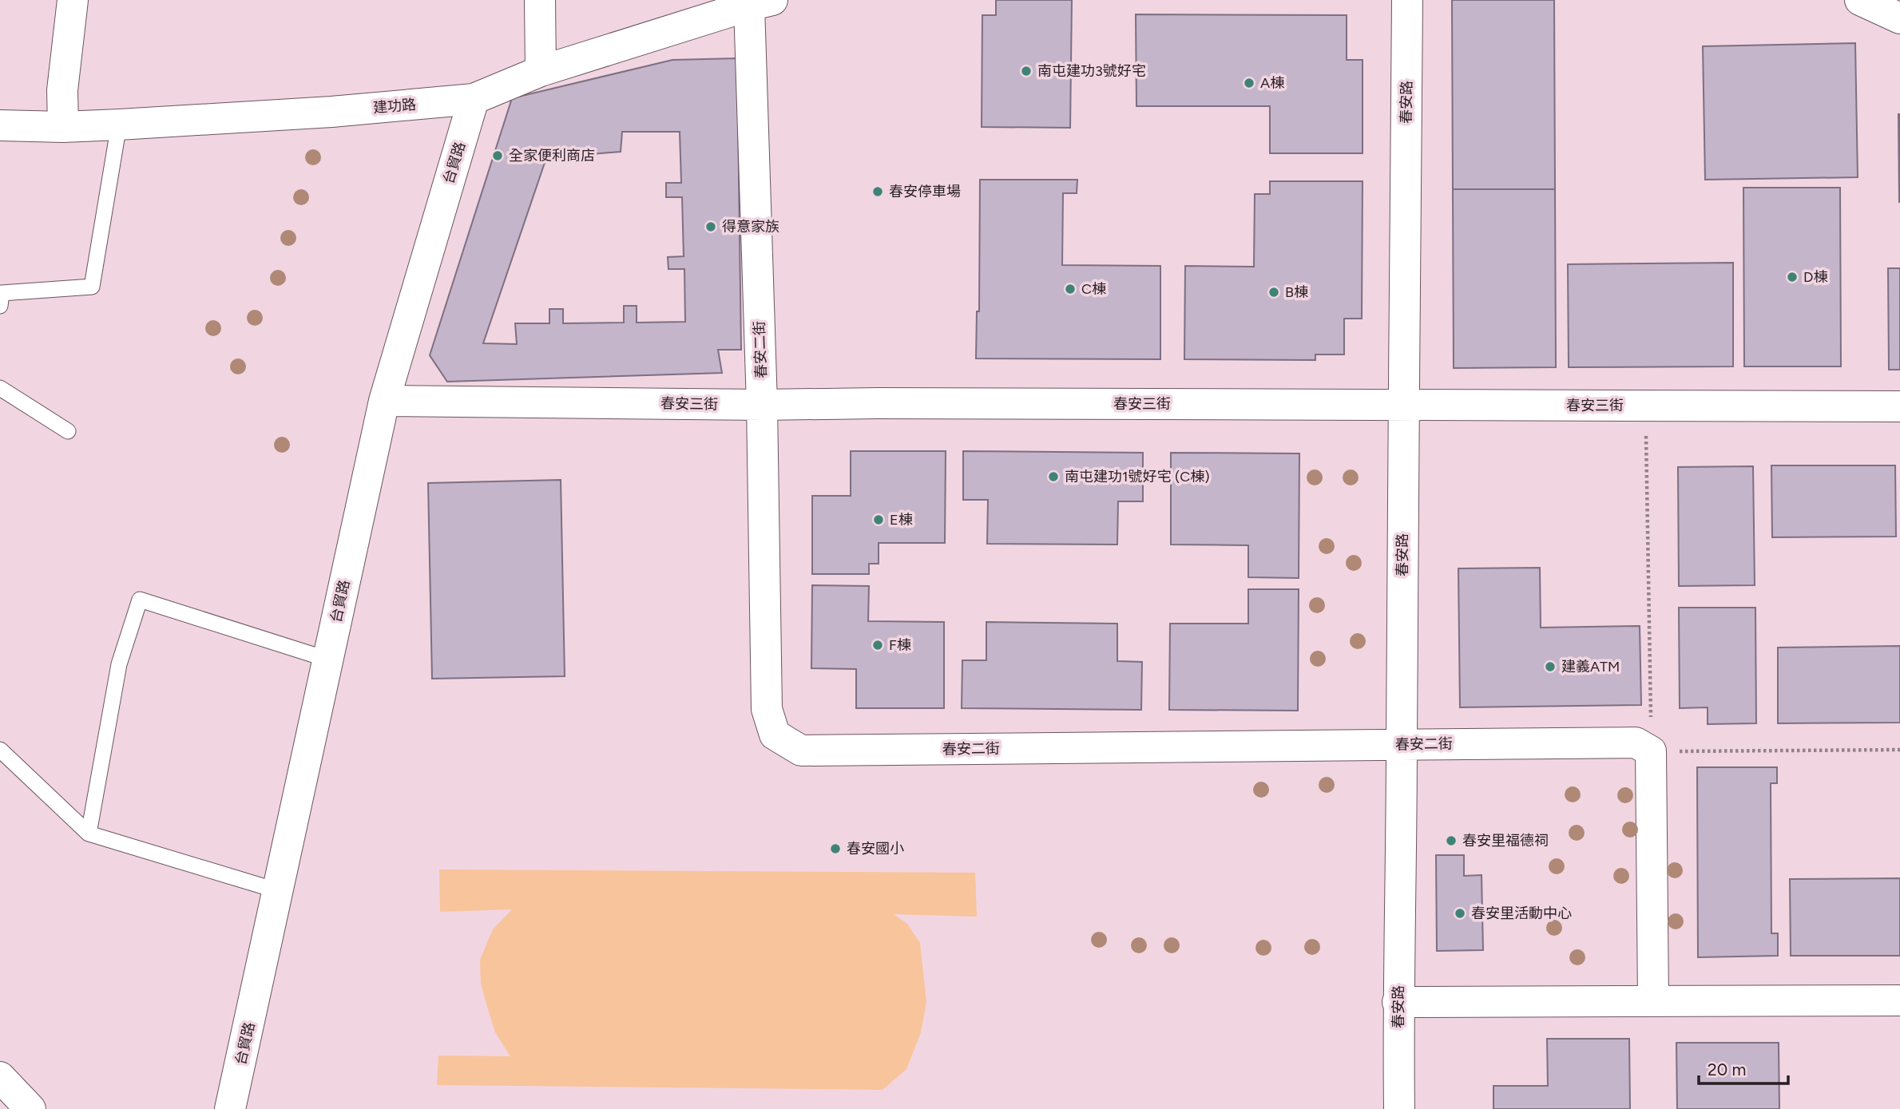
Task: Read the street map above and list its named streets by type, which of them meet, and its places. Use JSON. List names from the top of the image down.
{
  "streets": {
    "street": [
      "春安路",
      "建功路",
      "台貿路",
      "春安二街",
      "春安三街"
    ]
  },
  "crossings": [
    ["春安路", "春安二街"],
    ["春安路", "春安三街"],
    ["建功路", "台貿路"],
    ["建功路", "春安二街"],
    ["台貿路", "春安三街"],
    ["春安二街", "春安三街"]
  ],
  "places": [
    "南屯建功3號好宅",
    "A棟",
    "全家便利商店",
    "春安停車場",
    "得意家族",
    "D棟",
    "C棟",
    "B棟",
    "南屯建功1號好宅 (C棟)",
    "E棟",
    "F棟",
    "建義ATM",
    "春安里福德祠",
    "春安國小",
    "春安里活動中心"
  ],
  "scale_bar": "20 m"
}
